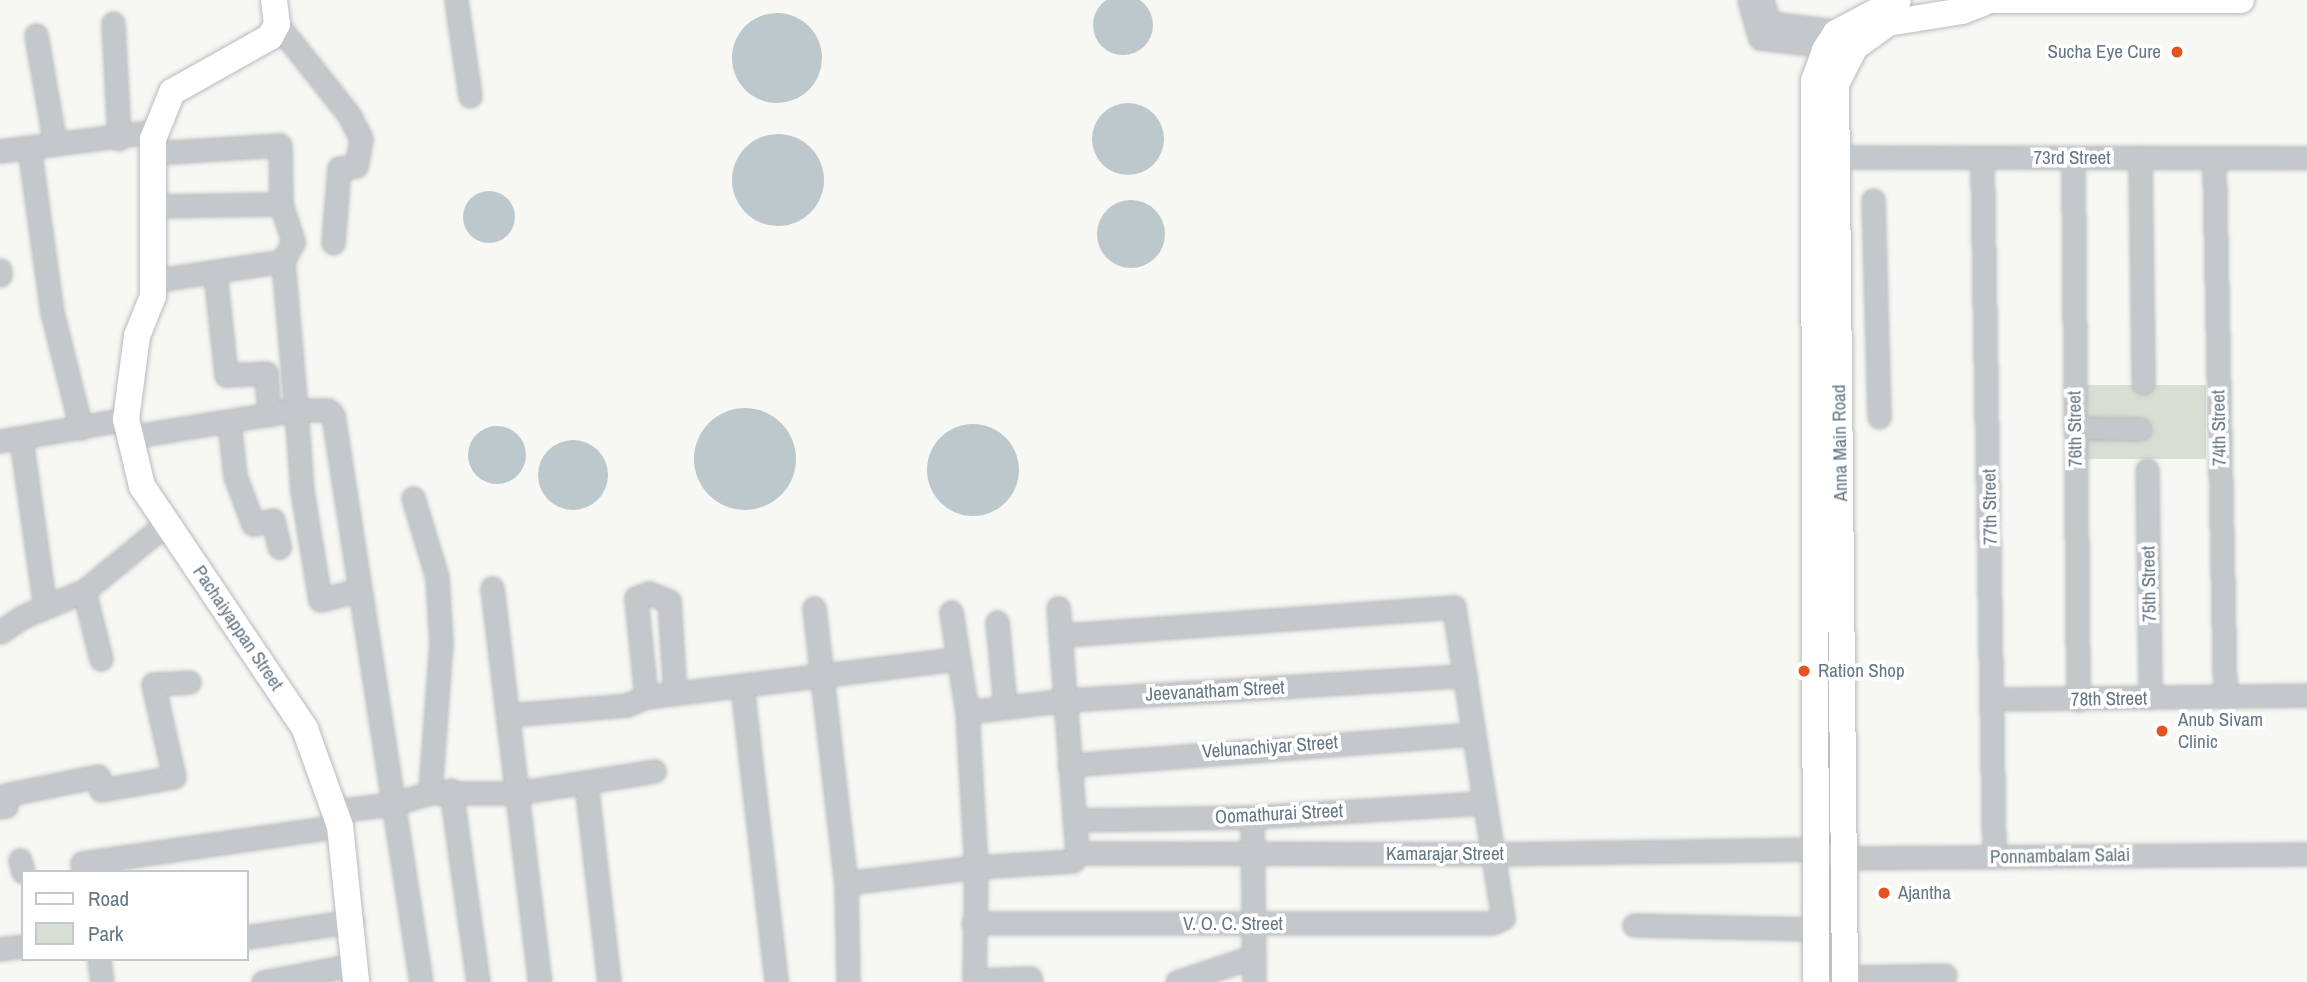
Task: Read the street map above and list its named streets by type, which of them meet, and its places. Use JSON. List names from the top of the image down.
{
  "streets": {
    "main road": ["Anna Main Road", "Pachaiyappan Street"],
    "street": [
      "73rd Street",
      "74th Street",
      "76th Street",
      "77th Street",
      "75th Street",
      "Jeevanatham Street",
      "78th Street",
      "Velunachiyar Street",
      "Oomathurai Street",
      "Kamarajar Street",
      "Ponnambalam Salai",
      "V. O. C. Street"
    ]
  },
  "crossings": [
    ["73rd Street", "74th Street"],
    ["73rd Street", "76th Street"],
    ["73rd Street", "Anna Main Road"],
    ["73rd Street", "77th Street"],
    ["74th Street", "78th Street"],
    ["76th Street", "78th Street"],
    ["Anna Main Road", "Kamarajar Street"],
    ["Anna Main Road", "Ponnambalam Salai"],
    ["77th Street", "78th Street"],
    ["77th Street", "Ponnambalam Salai"],
    ["75th Street", "78th Street"],
    ["Kamarajar Street", "Ponnambalam Salai"],
    ["Kamarajar Street", "V. O. C. Street"]
  ],
  "places": [
    "Sucha Eye Cure",
    "Ration Shop",
    "Anub Sivam Clinic",
    "Ajantha"
  ],
  "legend": ["Road", "Park"]
}
